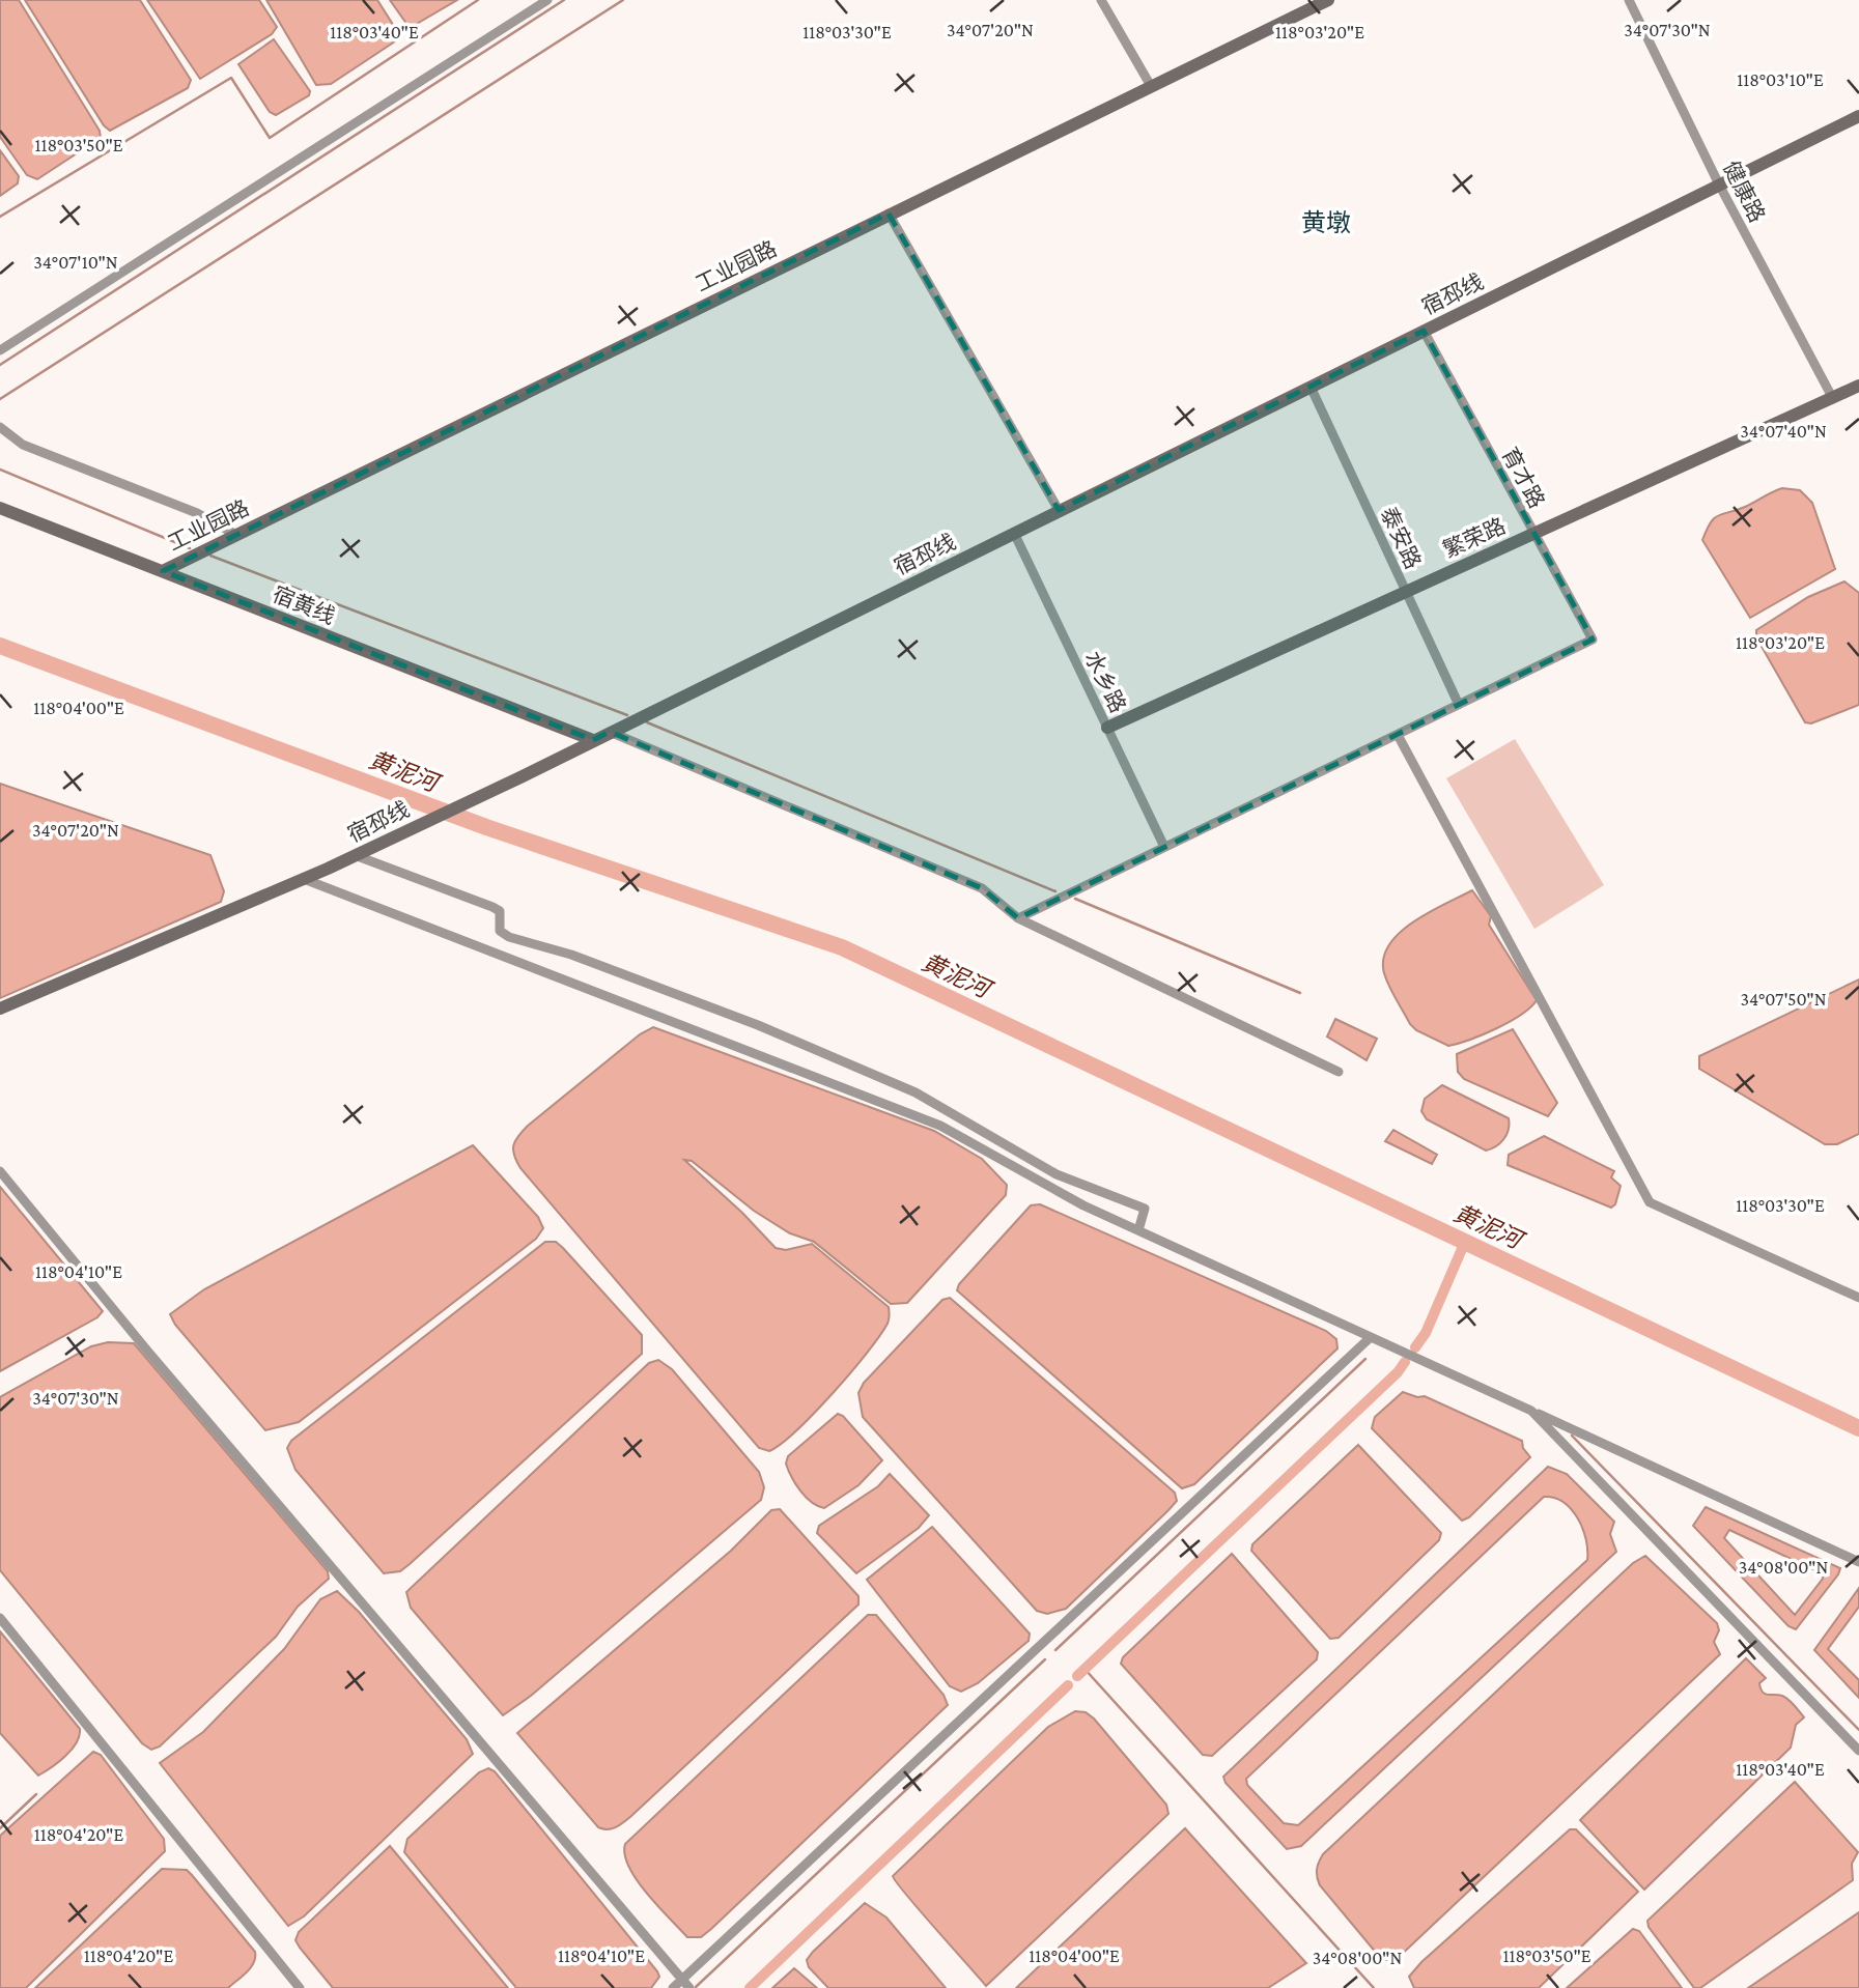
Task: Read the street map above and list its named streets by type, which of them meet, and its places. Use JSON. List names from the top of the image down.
{
  "streets": {
    "street": [
      "健康路",
      "工业园路",
      "宿邳线",
      "育才路",
      "泰安路",
      "繁荣路",
      "宿黄线",
      "水乡路"
    ]
  },
  "crossings": [
    ["健康路", "宿邳线"],
    ["健康路", "繁荣路"],
    ["工业园路", "宿黄线"],
    ["宿邳线", "育才路"],
    ["宿邳线", "泰安路"],
    ["宿邳线", "宿黄线"],
    ["宿邳线", "水乡路"],
    ["育才路", "泰安路"],
    ["育才路", "繁荣路"],
    ["泰安路", "繁荣路"],
    ["繁荣路", "水乡路"]
  ],
  "districts": ["黄墩"],
  "water": ["黄泥河"],
  "coordinates": [
    "34°07'20\"N",
    "34°07'30\"N",
    "118°03'40\"E",
    "118°03'30\"E",
    "118°03'20\"E",
    "118°03'10\"E",
    "118°03'50\"E",
    "34°07'10\"N",
    "34°07'40\"N",
    "118°04'00\"E",
    "34°07'50\"N",
    "118°04'10\"E",
    "34°08'00\"N",
    "118°04'20\"E"
  ]
}
